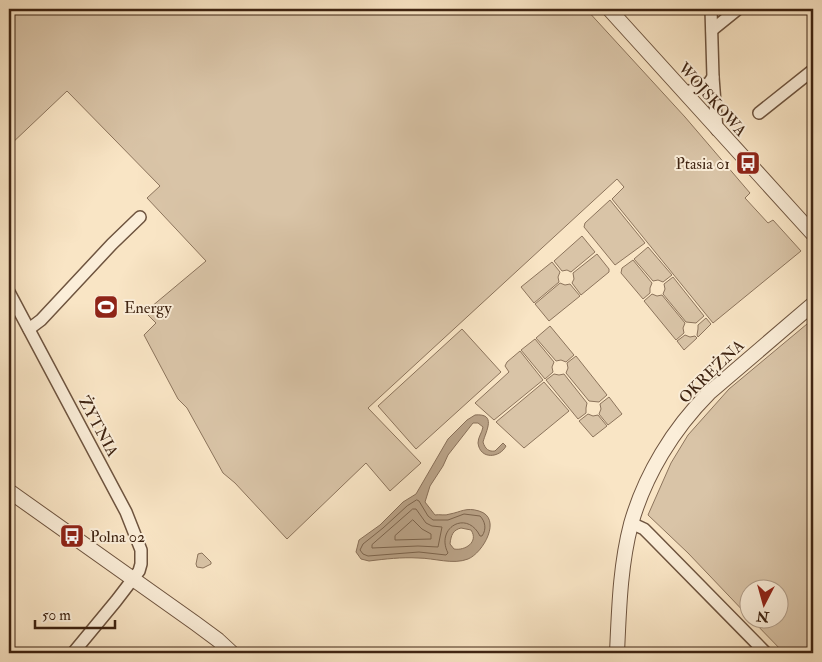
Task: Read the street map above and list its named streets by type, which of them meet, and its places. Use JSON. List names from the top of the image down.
{
  "streets": {
    "street": ["WOJSKOWA", "OKRĘŻNA", "ŻYTNIA"]
  },
  "places": {
    "bus stop": ["Ptasia 01", "Polna 02"],
    "sports": ["Energy"]
  },
  "scale_bar": "50 m",
  "north": "bottom"
}
